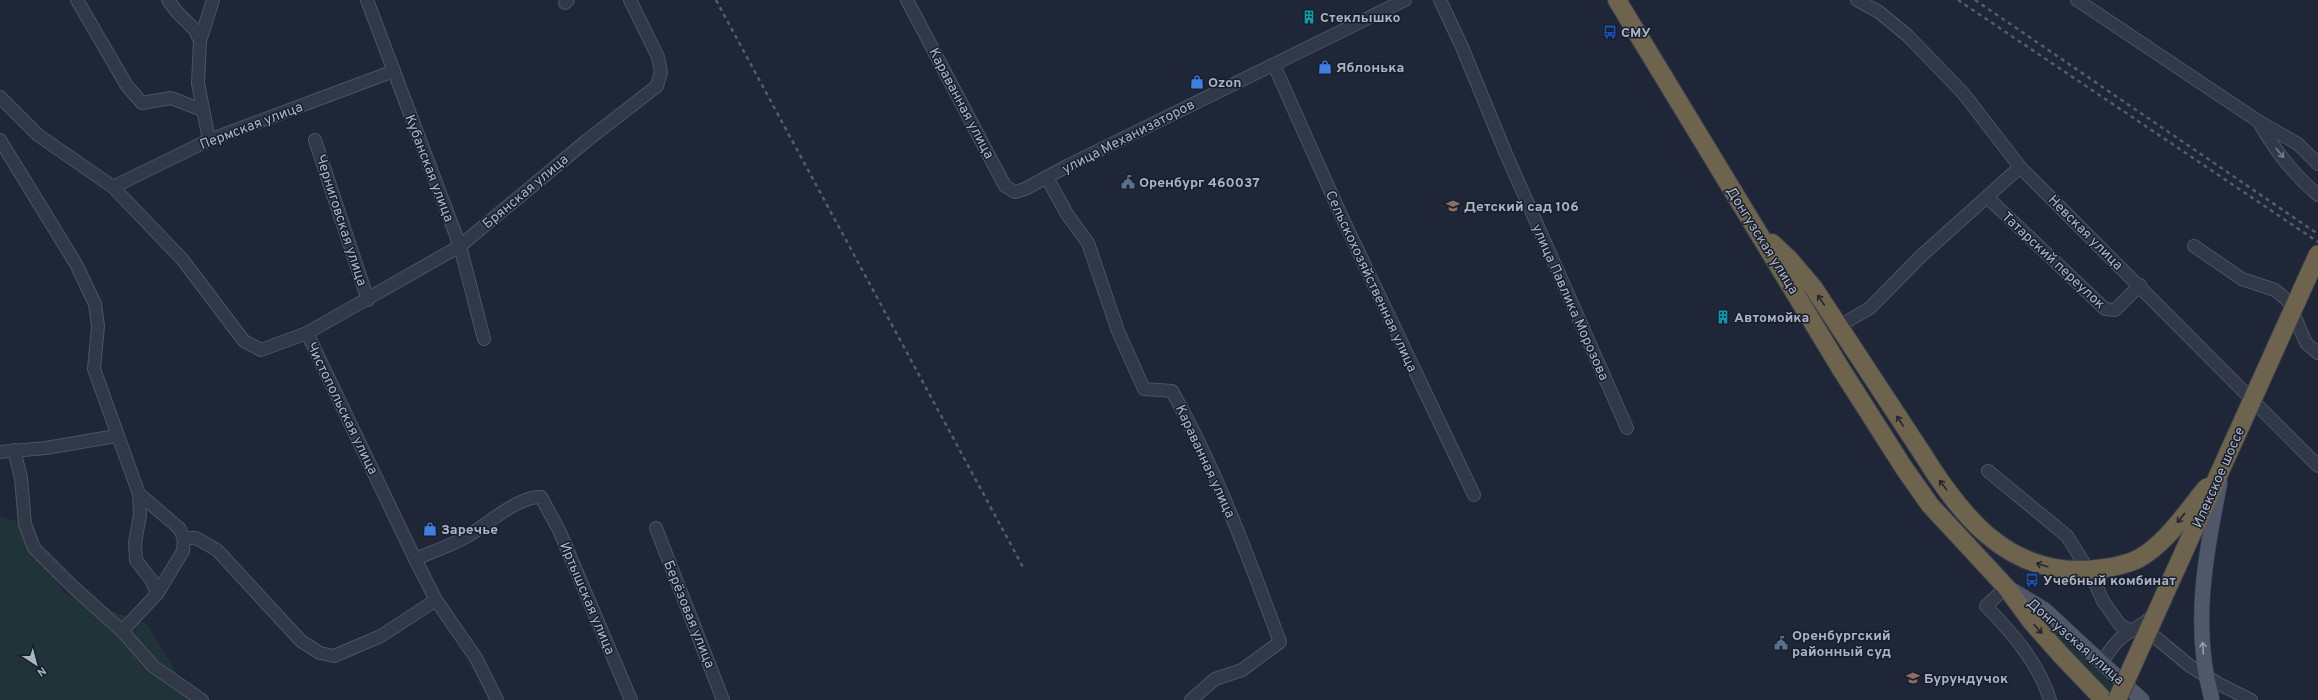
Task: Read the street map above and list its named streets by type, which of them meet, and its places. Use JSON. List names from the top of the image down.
{
  "streets": {
    "highway": ["Донгузская улица", "Илекское шоссе"],
    "street": [
      "Караванная улица",
      "Пермская улица",
      "улица Механизаторов",
      "Кубанская улица",
      "Брянская улица",
      "Черниговская улица",
      "Невская улица",
      "Татарский переулок",
      "Сельскохозяйственная улица",
      "улица Павлика Морозова",
      "Чистопольская улица",
      "Иртышская улица",
      "Берёзовая улица"
    ]
  },
  "crossings": [
    ["Караванная улица", "улица Механизаторов"],
    ["Пермская улица", "Кубанская улица"],
    ["Пермская улица", "Чистопольская улица"],
    ["улица Механизаторов", "Сельскохозяйственная улица"],
    ["Кубанская улица", "Брянская улица"],
    ["Брянская улица", "Черниговская улица"],
    ["Брянская улица", "Чистопольская улица"],
    ["Невская улица", "Татарский переулок"],
    ["Чистопольская улица", "Иртышская улица"]
  ],
  "places": {
    "building": ["Стеклышко", "Автомойка"],
    "bus stop": ["СМУ", "Учебный комбинат"],
    "shop": ["Яблонька", "Ozon", "Заречье"],
    "public building": ["Оренбург 460037", "Оренбургский районный суд"],
    "school or university": ["Детский сад 106", "Бурундучок"]
  },
  "north": "bottom right"
}
